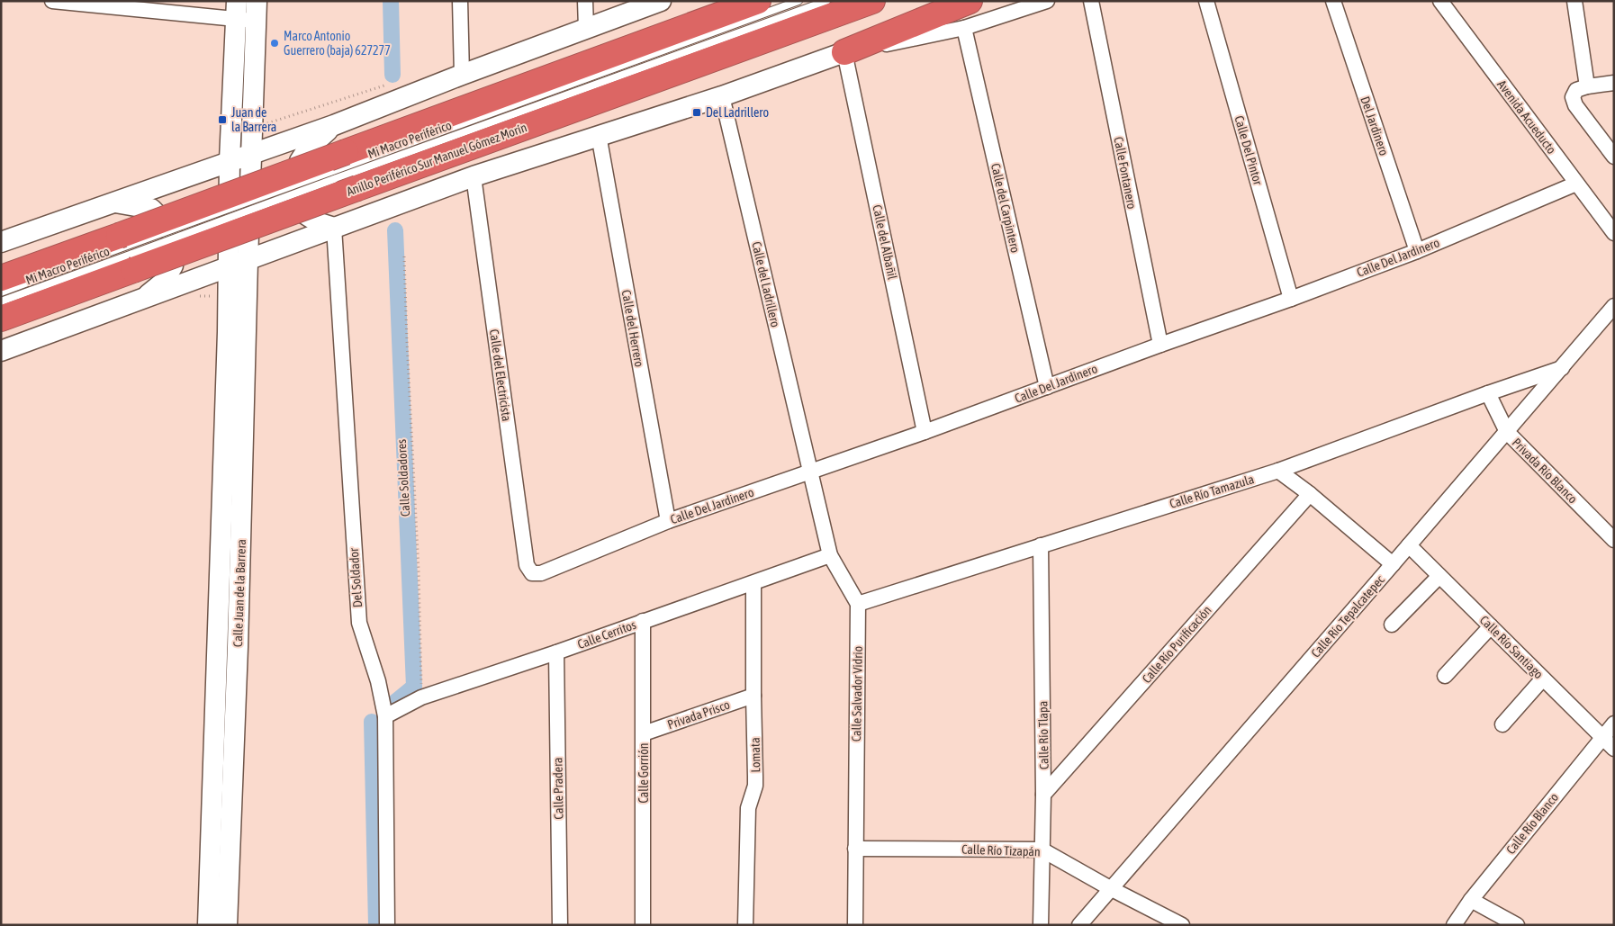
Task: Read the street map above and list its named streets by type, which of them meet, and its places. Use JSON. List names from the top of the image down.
{
  "streets": {
    "highway": ["Anillo Periférico Sur Manuel Gómez Morín"],
    "main road": ["Calle Juan de la Barrera"],
    "street": [
      "Avenida Acueducto",
      "Del Jardinero",
      "Calle Del Pintor",
      "Calle Fontanero",
      "Calle del Carpintero",
      "Calle del Albañil",
      "Calle Del Jardinero",
      "Calle del Ladrillero",
      "Calle del Herrero",
      "Calle del Electricista",
      "Privada Río Blanco",
      "Calle Río Tamazula",
      "Del Soldador",
      "Calle Río Tepalcatepec",
      "Calle Cerritos",
      "Calle Río Purificación",
      "Calle Río Santiago",
      "Calle Salvador Vidrio",
      "Privada Prisco",
      "Calle Río Tlapa",
      "Lomata",
      "Calle Gorrión",
      "Calle Pradera",
      "Calle Río Blanco",
      "Calle Río Tizapán"
    ],
    "lane": ["Mi Macro Periférico"],
    "path": ["Calle Soldadores"]
  },
  "crossings": [
    ["Avenida Acueducto", "Calle Del Jardinero"],
    ["Del Jardinero", "Calle Del Jardinero"],
    ["Mi Macro Periférico", "Anillo Periférico Sur Manuel Gómez Morín"],
    ["Calle Del Pintor", "Calle Del Jardinero"],
    ["Calle Fontanero", "Calle Del Jardinero"],
    ["Calle del Carpintero", "Calle Del Jardinero"],
    ["Calle del Albañil", "Calle Del Jardinero"],
    ["Calle Del Jardinero", "Calle del Ladrillero"],
    ["Calle Del Jardinero", "Calle del Herrero"],
    ["Calle Del Jardinero", "Calle del Electricista"],
    ["Privada Río Blanco", "Calle Río Tamazula"],
    ["Privada Río Blanco", "Calle Río Tepalcatepec"],
    ["Calle Soldadores", "Calle Cerritos"],
    ["Calle Río Tamazula", "Calle Río Tepalcatepec"],
    ["Calle Río Tamazula", "Calle Salvador Vidrio"],
    ["Calle Río Tamazula", "Calle Río Tlapa"],
    ["Del Soldador", "Calle Cerritos"],
    ["Calle Río Tepalcatepec", "Calle Río Santiago"],
    ["Calle Río Tepalcatepec", "Calle Río Tizapán"],
    ["Calle Cerritos", "Lomata"],
    ["Calle Cerritos", "Calle Gorrión"],
    ["Calle Cerritos", "Calle Pradera"],
    ["Calle Río Purificación", "Calle Río Tlapa"],
    ["Calle Río Santiago", "Calle Río Blanco"],
    ["Calle Salvador Vidrio", "Calle Río Tizapán"],
    ["Privada Prisco", "Lomata"],
    ["Privada Prisco", "Calle Gorrión"],
    ["Calle Río Tlapa", "Calle Río Tizapán"]
  ],
  "places": {
    "other": ["Marco Antonio Guerrero (baja) 627277"],
    "transit": ["Del Ladrillero", "Juan de la Barrera"]
  }
}
